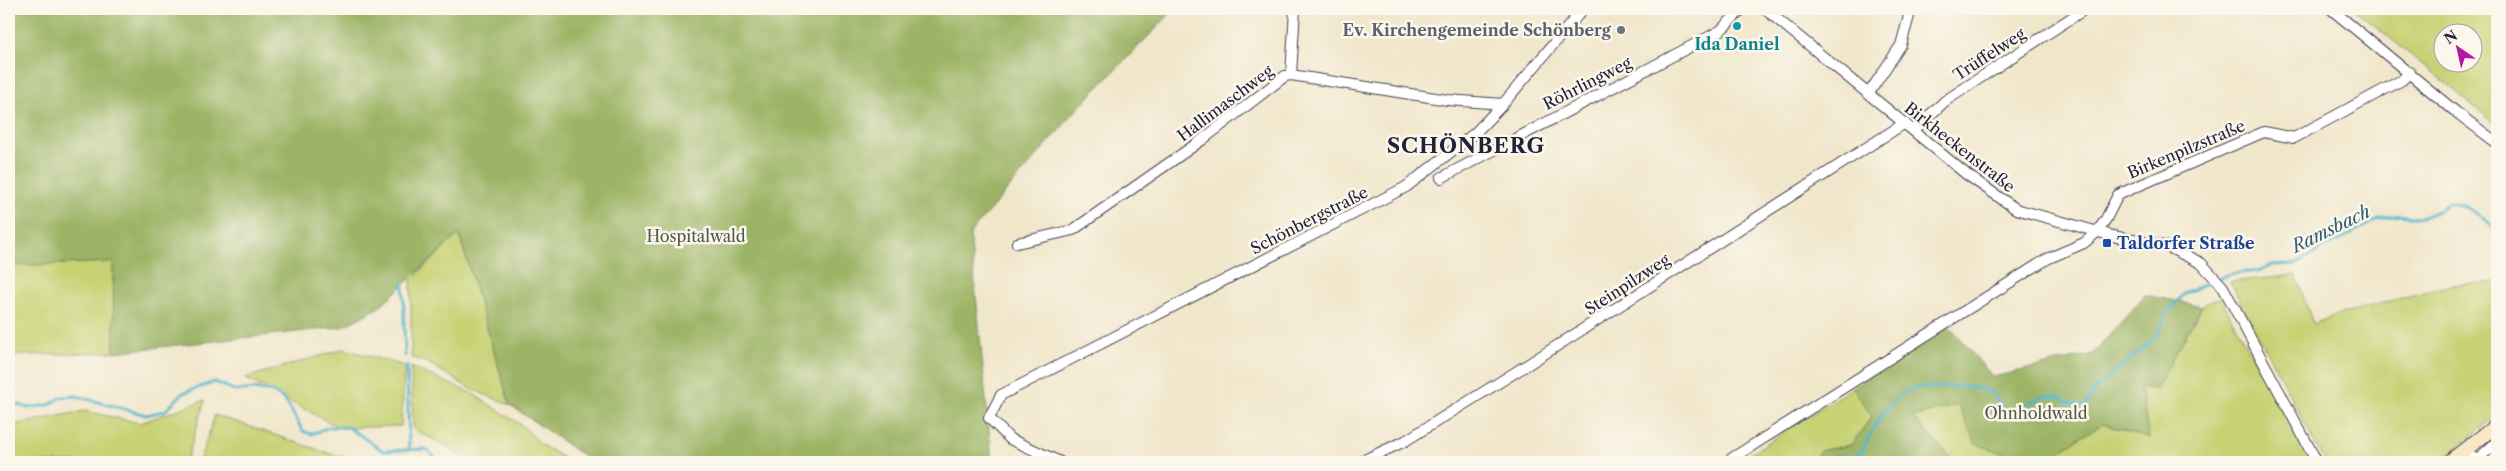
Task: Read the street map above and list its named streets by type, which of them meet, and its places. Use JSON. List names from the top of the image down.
{
  "streets": {
    "street": [
      "Trüffelweg",
      "Röhrlingweg",
      "Hallimaschweg",
      "Birkheckenstraße",
      "Birkenpilzstraße",
      "Schönbergstraße",
      "Steinpilzweg"
    ]
  },
  "crossings": [
    ["Trüffelweg", "Birkheckenstraße"],
    ["Hallimaschweg", "Schönbergstraße"],
    ["Birkheckenstraße", "Birkenpilzstraße"],
    ["Birkheckenstraße", "Steinpilzweg"]
  ],
  "districts": ["SCHÖNBERG"],
  "water": ["Ramsbach"],
  "parks": ["Hospitalwald", "Ohnholdwald"],
  "places": {
    "other": ["Ida Daniel", "Ev. Kirchengemeinde Schönberg"],
    "transit": ["Taldorfer Straße"]
  },
  "north": "top left"
}
